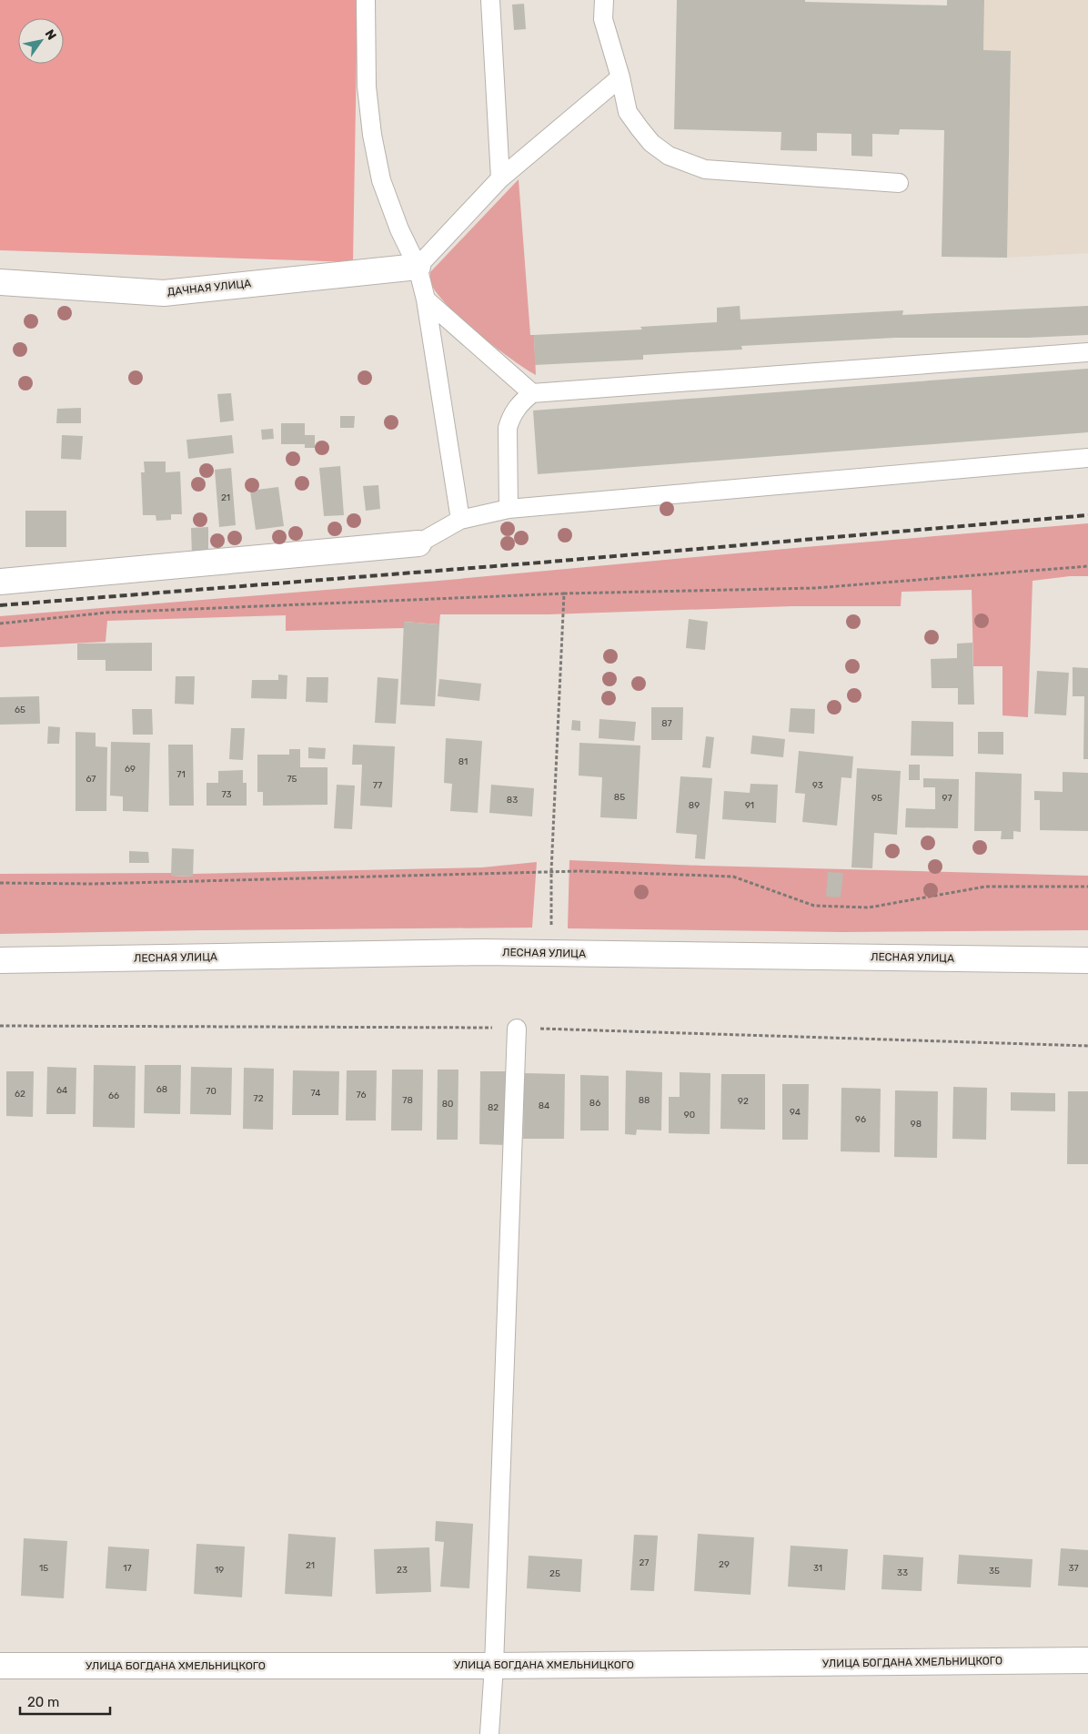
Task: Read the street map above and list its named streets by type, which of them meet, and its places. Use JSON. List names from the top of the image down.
{
  "streets": {
    "street": ["ДАЧНАЯ УЛИЦА", "ЛЕСНАЯ УЛИЦА", "УЛИЦА БОГДАНА ХМЕЛЬНИЦКОГО"]
  },
  "house_numbers": [
    "21",
    "65",
    "87",
    "81",
    "69",
    "71",
    "67",
    "75",
    "77",
    "93",
    "73",
    "85",
    "95",
    "97",
    "83",
    "89",
    "91",
    "68",
    "64",
    "70",
    "74",
    "62",
    "76",
    "66",
    "72",
    "78",
    "88",
    "92",
    "86",
    "80",
    "84",
    "82",
    "94",
    "90",
    "96",
    "98",
    "27",
    "29",
    "21",
    "15",
    "17",
    "31",
    "37",
    "19",
    "23",
    "35",
    "33",
    "25"
  ],
  "scale_bar": "20 m",
  "north": "top right"
}
